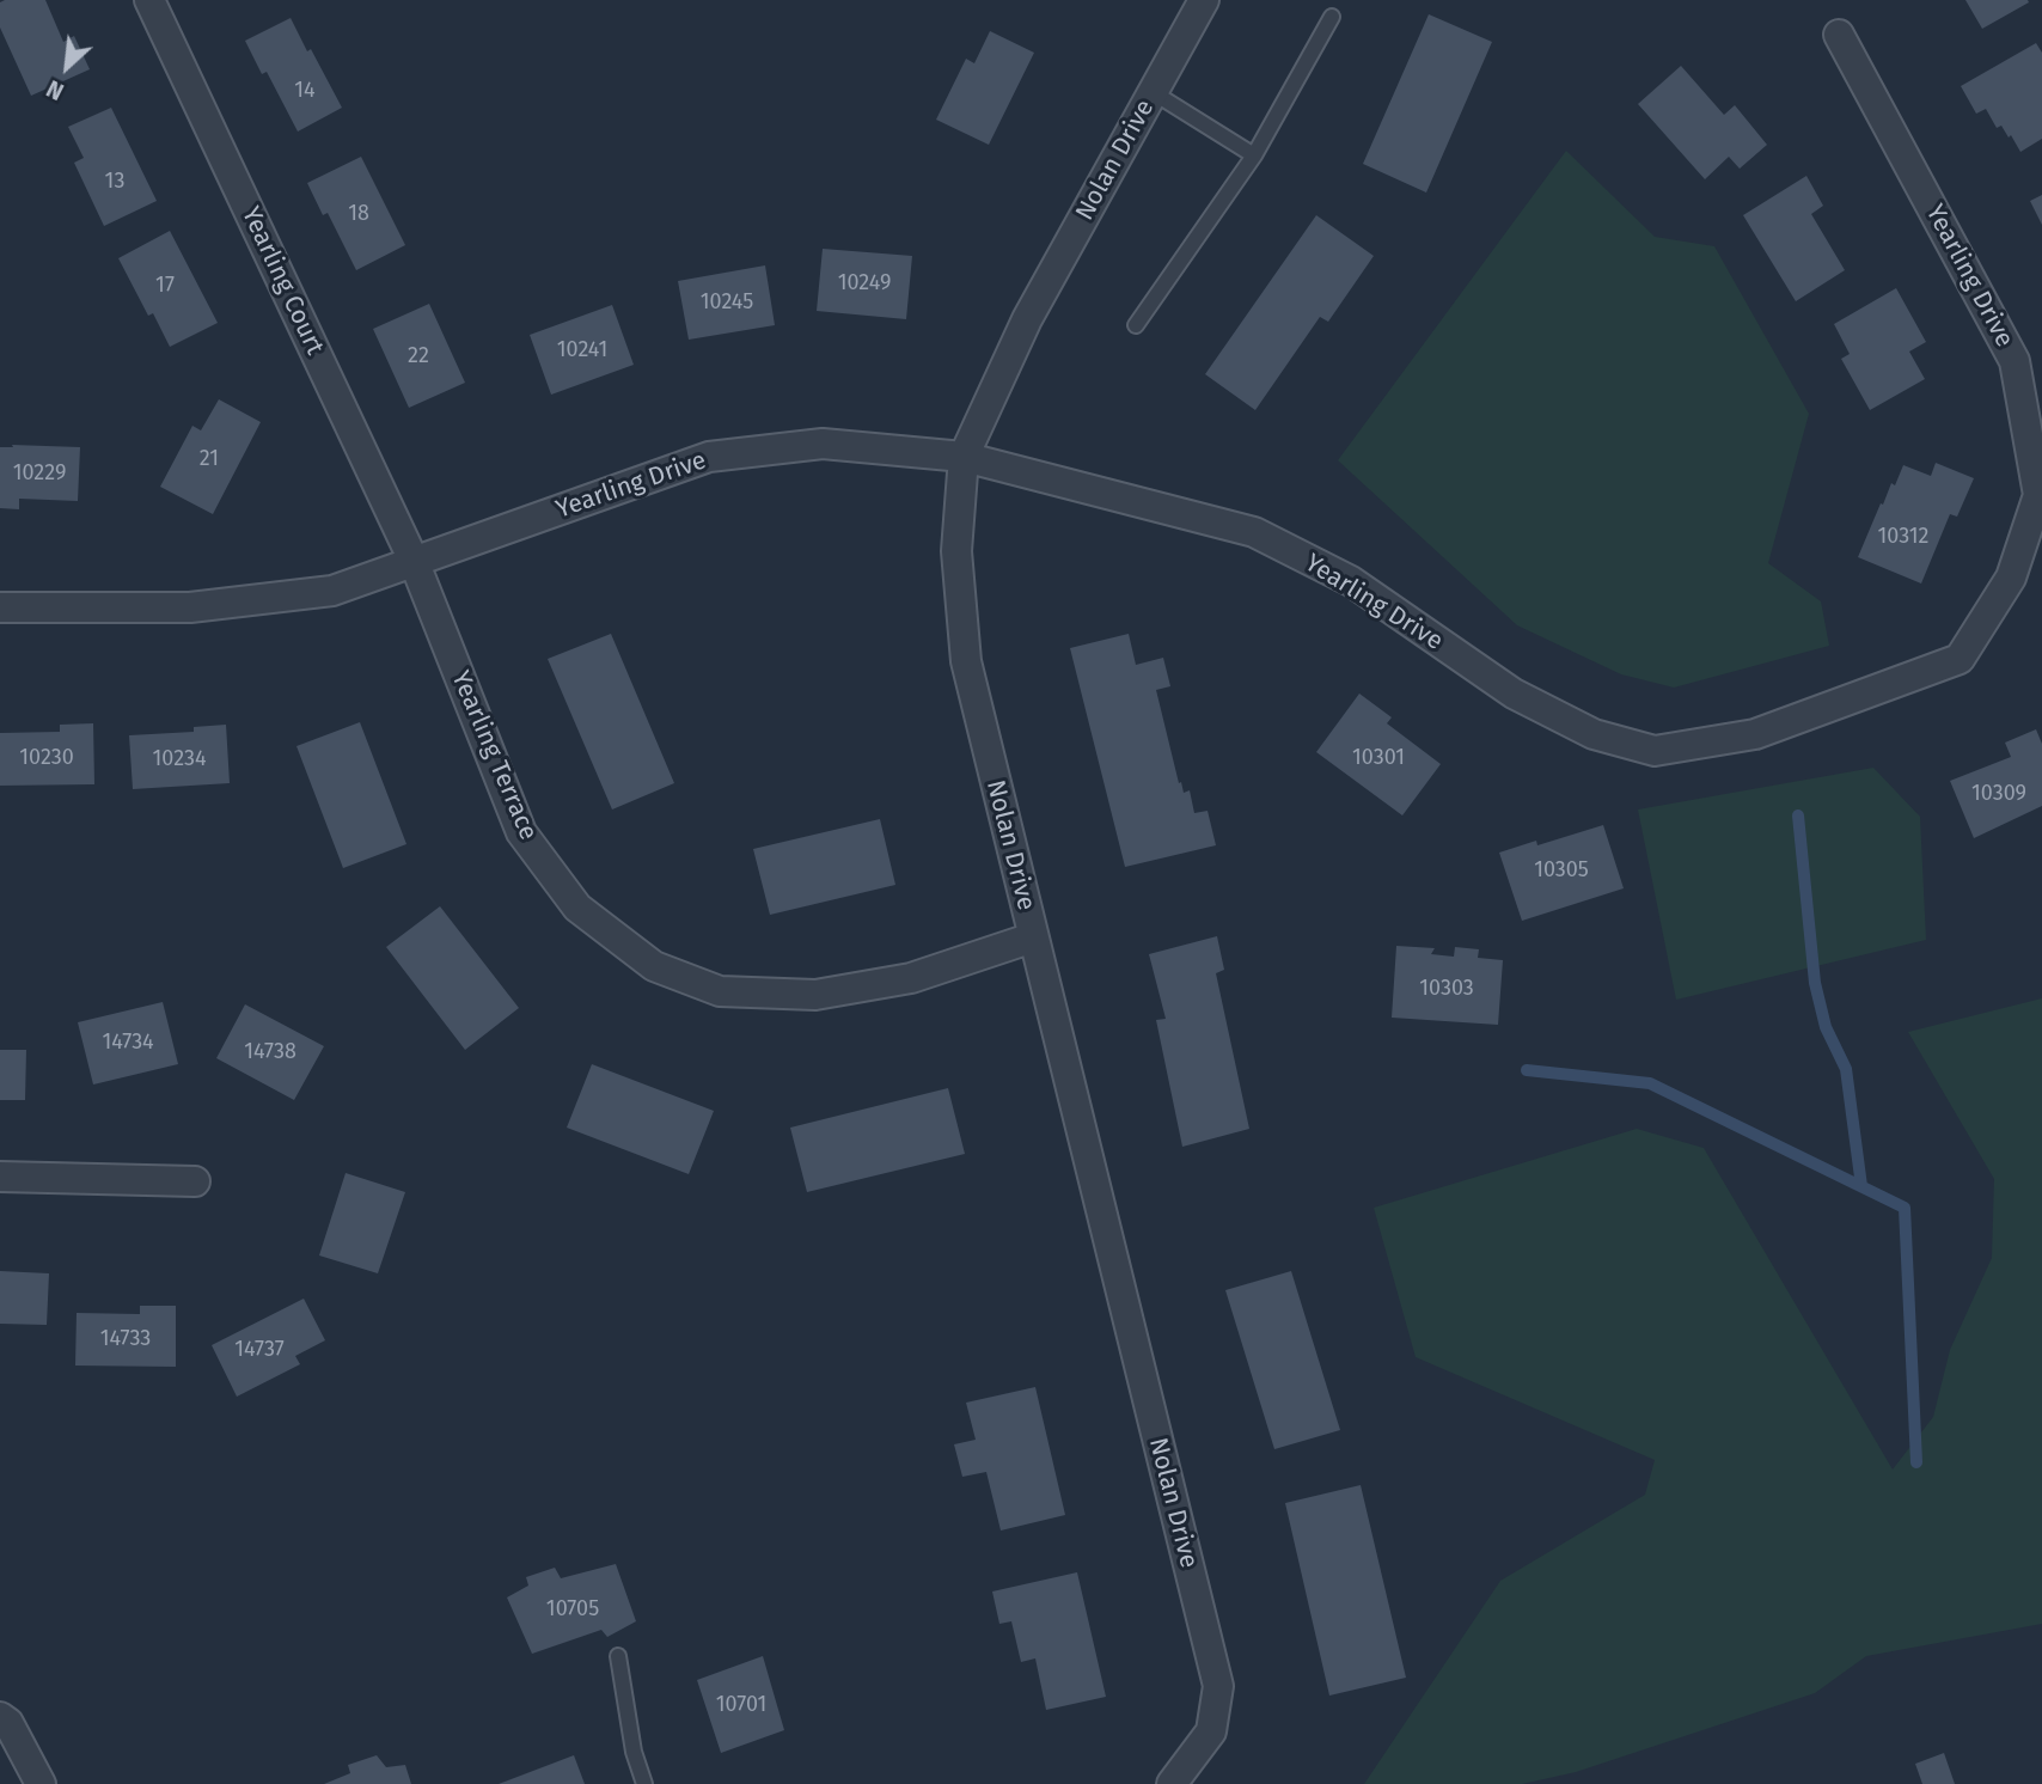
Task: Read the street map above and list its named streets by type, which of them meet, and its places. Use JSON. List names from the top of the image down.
{
  "streets": {
    "street": [
      "Nolan Drive",
      "Yearling Drive",
      "Yearling Court",
      "Yearling Terrace"
    ]
  },
  "crossings": [
    ["Nolan Drive", "Yearling Drive"],
    ["Nolan Drive", "Yearling Terrace"],
    ["Yearling Drive", "Yearling Court"],
    ["Yearling Drive", "Yearling Terrace"],
    ["Yearling Court", "Yearling Terrace"]
  ],
  "house_numbers": [
    "14",
    "13",
    "18",
    "10249",
    "17",
    "10245",
    "10241",
    "22",
    "21",
    "10229",
    "10312",
    "10230",
    "10301",
    "10234",
    "10309",
    "10305",
    "10303",
    "14734",
    "14738",
    "14733",
    "14737",
    "10705",
    "10701"
  ],
  "north": "bottom left"
}
